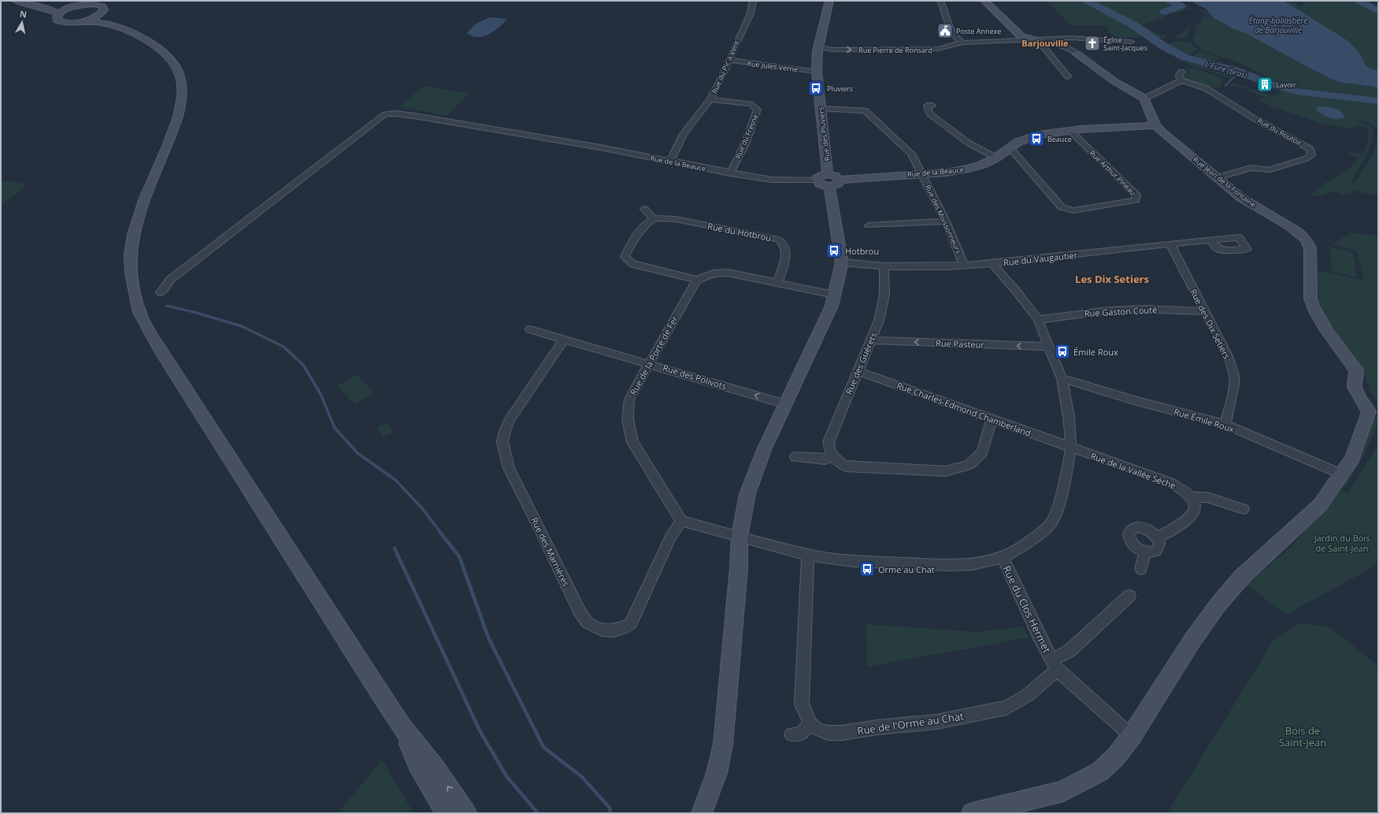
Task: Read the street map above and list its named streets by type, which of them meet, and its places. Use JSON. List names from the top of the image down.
{
  "streets": {
    "street": [
      "Rue Pierre de Ronsard",
      "Rue Jules Verne",
      "Rue du Pic à Vent",
      "Rue du Routoir",
      "Rue des Pluviers",
      "Rue du Fresne",
      "Rue de la Beauce",
      "Rue Arthur Pineau",
      "Rue Jean de la Fontaine",
      "Rue des Moissonneurs",
      "Rue du Hotbrou",
      "Rue du Vaugautier",
      "Rue Gaston Couté",
      "Rue des Dix Setiers",
      "Rue Pasteur",
      "Rue de la Porte de Fer",
      "Rue des Guérets",
      "Rue des Polivots",
      "Rue Charles-Edmond Chamberland",
      "Rue Émile Roux",
      "Rue de la Vallée Sèche",
      "Rue des Marnières",
      "Rue du Clos Hermet",
      "Rue de l'Orme au Chat"
    ]
  },
  "crossings": [
    ["Rue Pierre de Ronsard", "Rue des Pluviers"],
    ["Rue Jules Verne", "Rue du Pic à Vent"],
    ["Rue Jules Verne", "Rue des Pluviers"],
    ["Rue du Pic à Vent", "Rue du Fresne"],
    ["Rue du Pic à Vent", "Rue de la Beauce"],
    ["Rue du Routoir", "Rue Jean de la Fontaine"],
    ["Rue des Pluviers", "Rue des Moissonneurs"],
    ["Rue du Fresne", "Rue de la Beauce"],
    ["Rue de la Beauce", "Rue Arthur Pineau"],
    ["Rue de la Beauce", "Rue Jean de la Fontaine"],
    ["Rue de la Beauce", "Rue des Moissonneurs"],
    ["Rue des Moissonneurs", "Rue du Vaugautier"],
    ["Rue du Vaugautier", "Rue des Dix Setiers"],
    ["Rue du Vaugautier", "Rue des Guérets"],
    ["Rue Gaston Couté", "Rue des Dix Setiers"],
    ["Rue des Dix Setiers", "Rue Émile Roux"],
    ["Rue Pasteur", "Rue des Guérets"],
    ["Rue de la Porte de Fer", "Rue des Polivots"],
    ["Rue de la Porte de Fer", "Rue des Marnières"],
    ["Rue des Guérets", "Rue Charles-Edmond Chamberland"],
    ["Rue des Polivots", "Rue des Marnières"],
    ["Rue Charles-Edmond Chamberland", "Rue de la Vallée Sèche"],
    ["Rue du Clos Hermet", "Rue de l'Orme au Chat"]
  ],
  "one_way": ["Rue Pierre de Ronsard", "Rue Pasteur", "Rue des Polivots"],
  "districts": ["Barjouville", "Les Dix Setiers"],
  "water": ["Étang-ballastière de Barjouville", "L'Eure (bras)"],
  "parks": ["Jardin du Bois de Saint-Jean", "Bois de Saint-Jean"],
  "places": {
    "public building": ["Poste Annexe"],
    "church": ["Église Saint-Jacques"],
    "building": ["Lavoir"],
    "bus stop": [
      "Pluviers",
      "Beauce",
      "Hotbrou",
      "Émile Roux",
      "Orme au Chat"
    ]
  },
  "north": "top"
}
